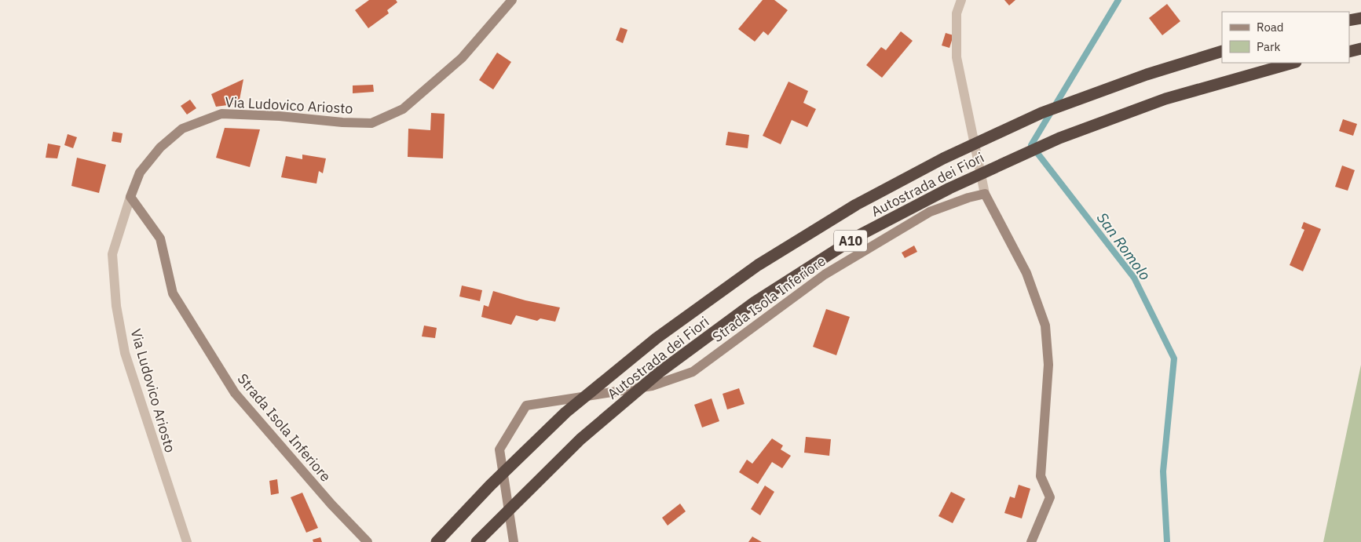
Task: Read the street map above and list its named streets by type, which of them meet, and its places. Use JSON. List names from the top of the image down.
{
  "streets": {
    "highway": ["Autostrada dei Fiori", "A10"],
    "street": ["Via Ludovico Ariosto", "Strada Isola Inferiore"]
  },
  "crossings": [
    ["Via Ludovico Ariosto", "Strada Isola Inferiore"]
  ],
  "water": ["San Romolo"],
  "legend": ["Road", "Park"]
}
